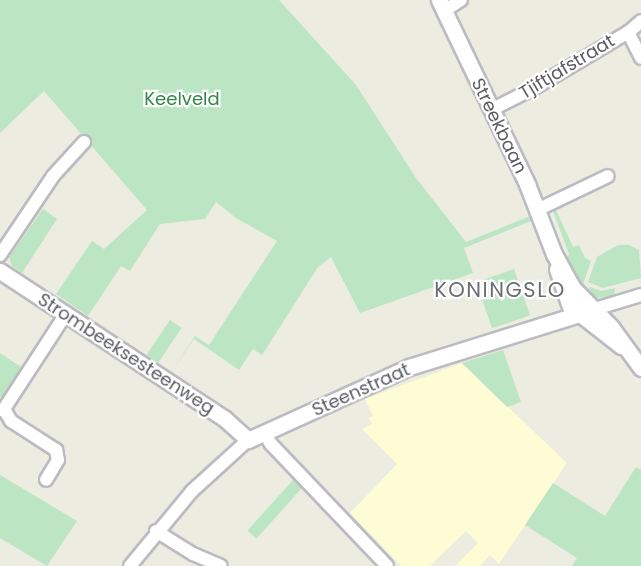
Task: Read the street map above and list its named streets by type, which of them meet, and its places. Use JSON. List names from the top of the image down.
{
  "streets": {
    "street": [
      "Tjiftjafstraat",
      "Streekbaan",
      "Strombeeksesteenweg",
      "Steenstraat"
    ]
  },
  "crossings": [
    ["Tjiftjafstraat", "Streekbaan"],
    ["Streekbaan", "Steenstraat"],
    ["Strombeeksesteenweg", "Steenstraat"]
  ],
  "districts": ["KONINGSLO"],
  "parks": ["Keelveld"]
}
